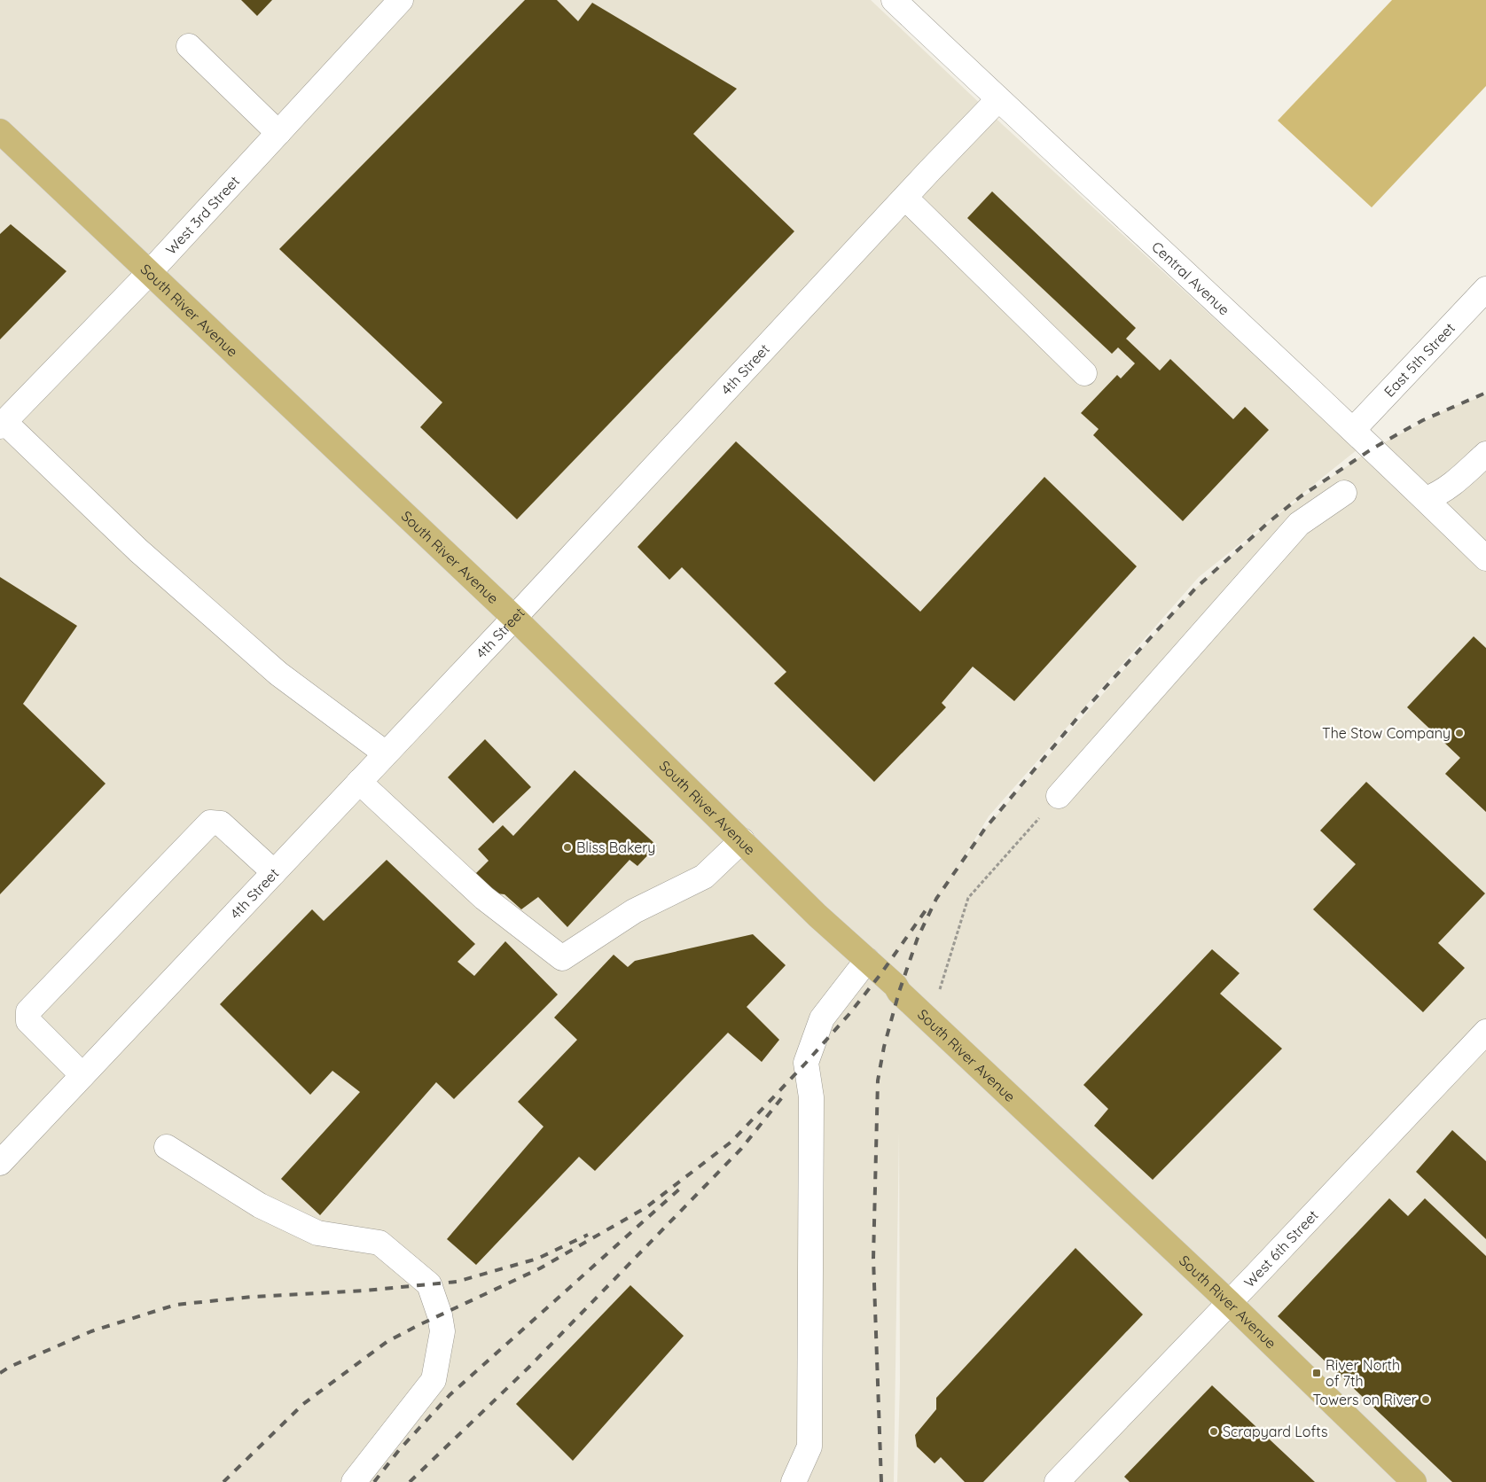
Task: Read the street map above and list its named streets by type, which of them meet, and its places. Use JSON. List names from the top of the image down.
{
  "streets": {
    "main road": ["South River Avenue"],
    "street": [
      "West 3rd Street",
      "Central Avenue",
      "East 5th Street",
      "4th Street",
      "West 6th Street"
    ]
  },
  "crossings": [
    ["West 3rd Street", "South River Avenue"],
    ["Central Avenue", "East 5th Street"],
    ["Central Avenue", "4th Street"],
    ["South River Avenue", "4th Street"],
    ["South River Avenue", "West 6th Street"]
  ],
  "places": {
    "other": [
      "The Stow Company",
      "Bliss Bakery",
      "Towers on River",
      "Scrapyard Lofts"
    ],
    "transit": ["River North of 7th"]
  }
}
